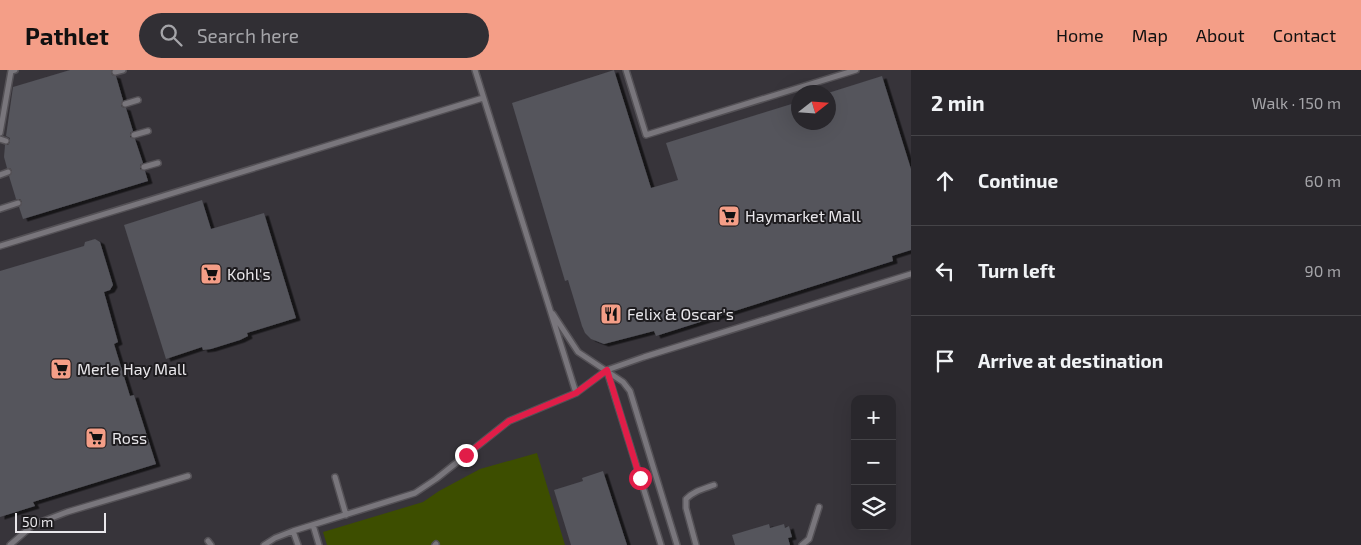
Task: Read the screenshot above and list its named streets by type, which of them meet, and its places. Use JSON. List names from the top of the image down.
{
  "places": {
    "supermarket": [
      "Haymarket Mall",
      "Kohl's",
      "Merle Hay Mall",
      "Ross"
    ],
    "restaurant": ["Felix & Oscar's"]
  },
  "scale_bar": "50 m",
  "north": "right",
  "page": {
    "header": "Pathlet",
    "search": "Search here",
    "nav": [
      "Home",
      "Map",
      "About",
      "Contact"
    ],
    "heading": ["2 min", "Walk · 150 m"],
    "list": [
      ["Continue", "60 m"],
      ["Turn left", "90 m"],
      "Arrive at destination"
    ],
    "map_buttons": ["+", "−"],
    "scale": "50 m"
  }
}
